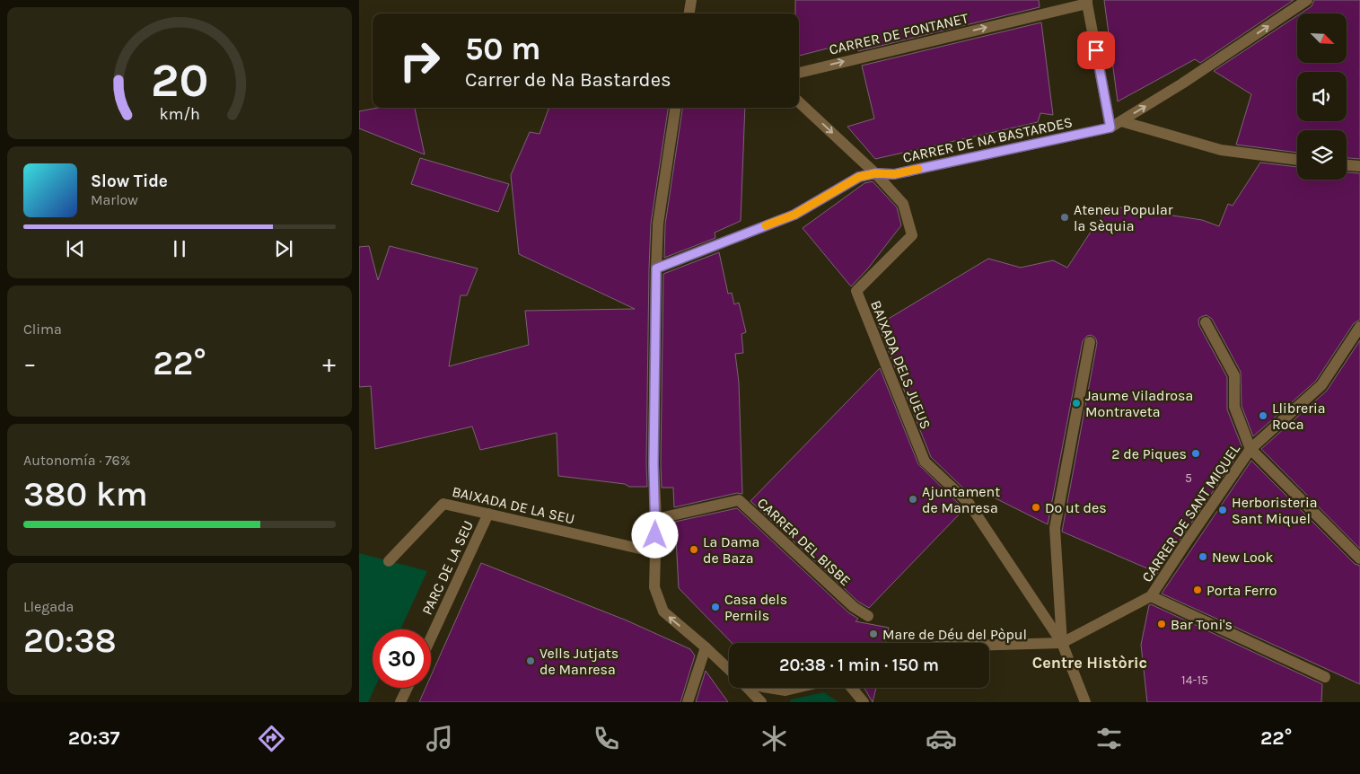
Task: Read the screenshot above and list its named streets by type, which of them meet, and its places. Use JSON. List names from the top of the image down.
{
  "streets": {
    "street": [
      "CARRER DE FONTANET",
      "CARRER DE NA BASTARDES",
      "BAIXADA DELS JUEUS",
      "BAIXADA DE LA SEU",
      "CARRER DE SANT MIQUEL",
      "CARRER DEL BISBE",
      "PARC DE LA SEU"
    ]
  },
  "crossings": [
    ["CARRER DE NA BASTARDES", "BAIXADA DELS JUEUS"],
    ["BAIXADA DE LA SEU", "PARC DE LA SEU"]
  ],
  "one_way": ["CARRER DE FONTANET"],
  "districts": ["Centre Històric"],
  "places": [
    "Ateneu Popular la Sèquia",
    "Jaume Viladrosa Montraveta",
    "Llibreria Roca",
    "2 de Piques",
    "Ajuntament de Manresa",
    "Do ut des",
    "Herboristeria Sant Miquel",
    "La Dama de Baza",
    "New Look",
    "Porta Ferro",
    "Casa dels Pernils",
    "Bar Toni's",
    "Mare de Déu del Pòpul",
    "Vells Jutjats de Manresa"
  ],
  "house_numbers": ["5", "14-15"],
  "north": "bottom right",
  "page": {
    "turn": ["50 m", "Carrer de Na Bastardes"],
    "song": ["Slow Tide", "Marlow"],
    "tile": [
      "Clima",
      ["Autonomía · 76%", "380 km"],
      ["Llegada", "20:38"]
    ],
    "heat": ["−", "22°", "+"],
    "limit": "30",
    "trip": "20:38 · 1 min · 150 m",
    "tabs": ["20:37", "22°"],
    "gauge": ["20", "km/h"]
  }
}
